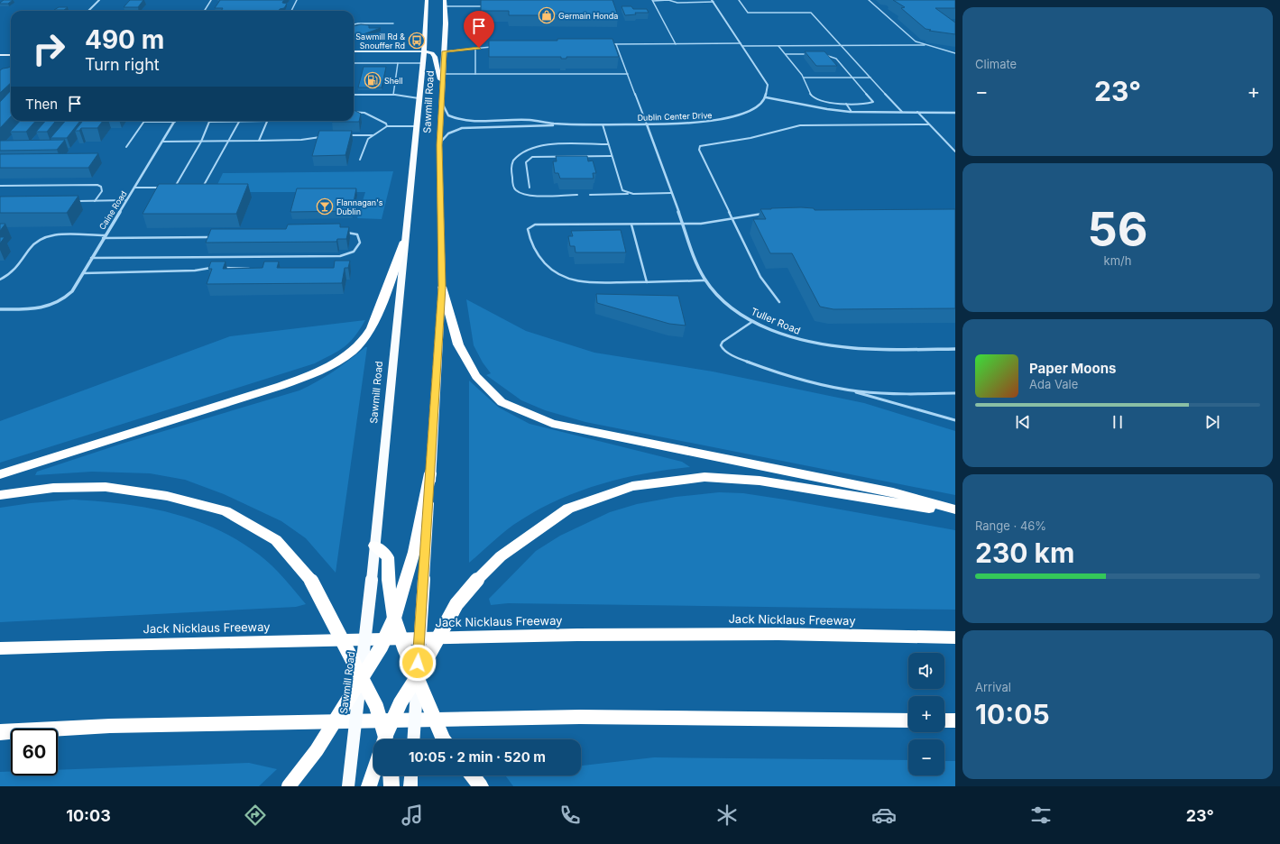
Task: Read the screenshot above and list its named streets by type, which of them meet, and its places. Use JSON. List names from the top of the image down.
{
  "streets": {
    "highway": ["Jack Nicklaus Freeway"],
    "main road": ["Sawmill Road"],
    "street": ["Dublin Center Drive", "Caine Road", "Tuller Road"]
  },
  "crossings": [
    ["Sawmill Road", "Dublin Center Drive"],
    ["Dublin Center Drive", "Tuller Road"]
  ],
  "places": {
    "shop": ["Germain Honda"],
    "bus stop": ["Sawmill Rd & Snouffer Rd"],
    "fuel station": ["Shell"],
    "bar": ["Flannagan's Dublin"]
  },
  "page": {
    "tile": [
      "Climate",
      ["56", "km/h"],
      ["Range · 46%", "230 km"],
      ["Arrival", "10:05"]
    ],
    "turn": ["490 m", "Turn right"],
    "heat": ["−", "23°", "+"],
    "then": "Then",
    "song": ["Paper Moons", "Ada Vale"],
    "map_buttons": ["+", "−"],
    "limit": "60",
    "trip": "10:05 · 2 min · 520 m",
    "tabs": ["10:03", "23°"]
  }
}
